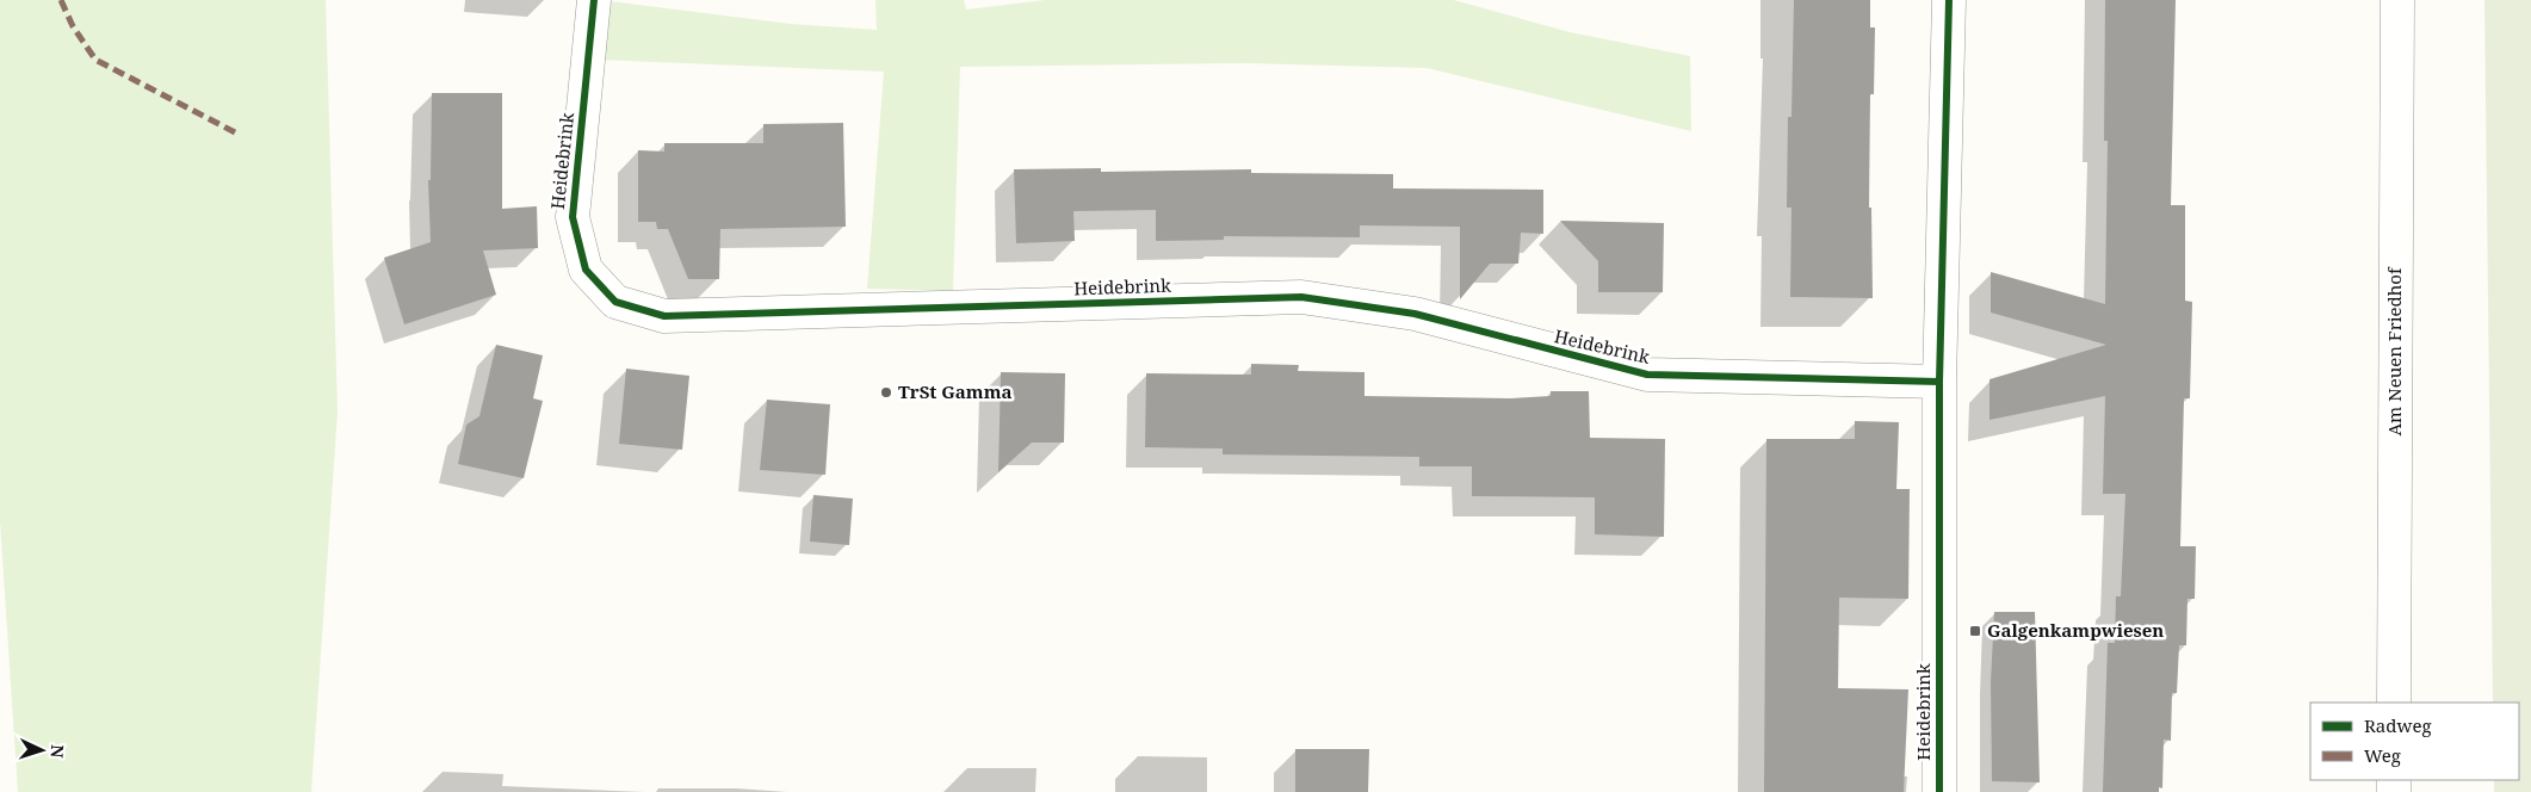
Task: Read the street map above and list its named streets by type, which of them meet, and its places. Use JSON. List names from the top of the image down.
{
  "streets": {
    "street": ["Heidebrink", "Am Neuen Friedhof"]
  },
  "places": {
    "other": ["TrSt Gamma"],
    "transit": ["Galgenkampwiesen"]
  },
  "legend": ["Radweg", "Weg"],
  "north": "right"
}
